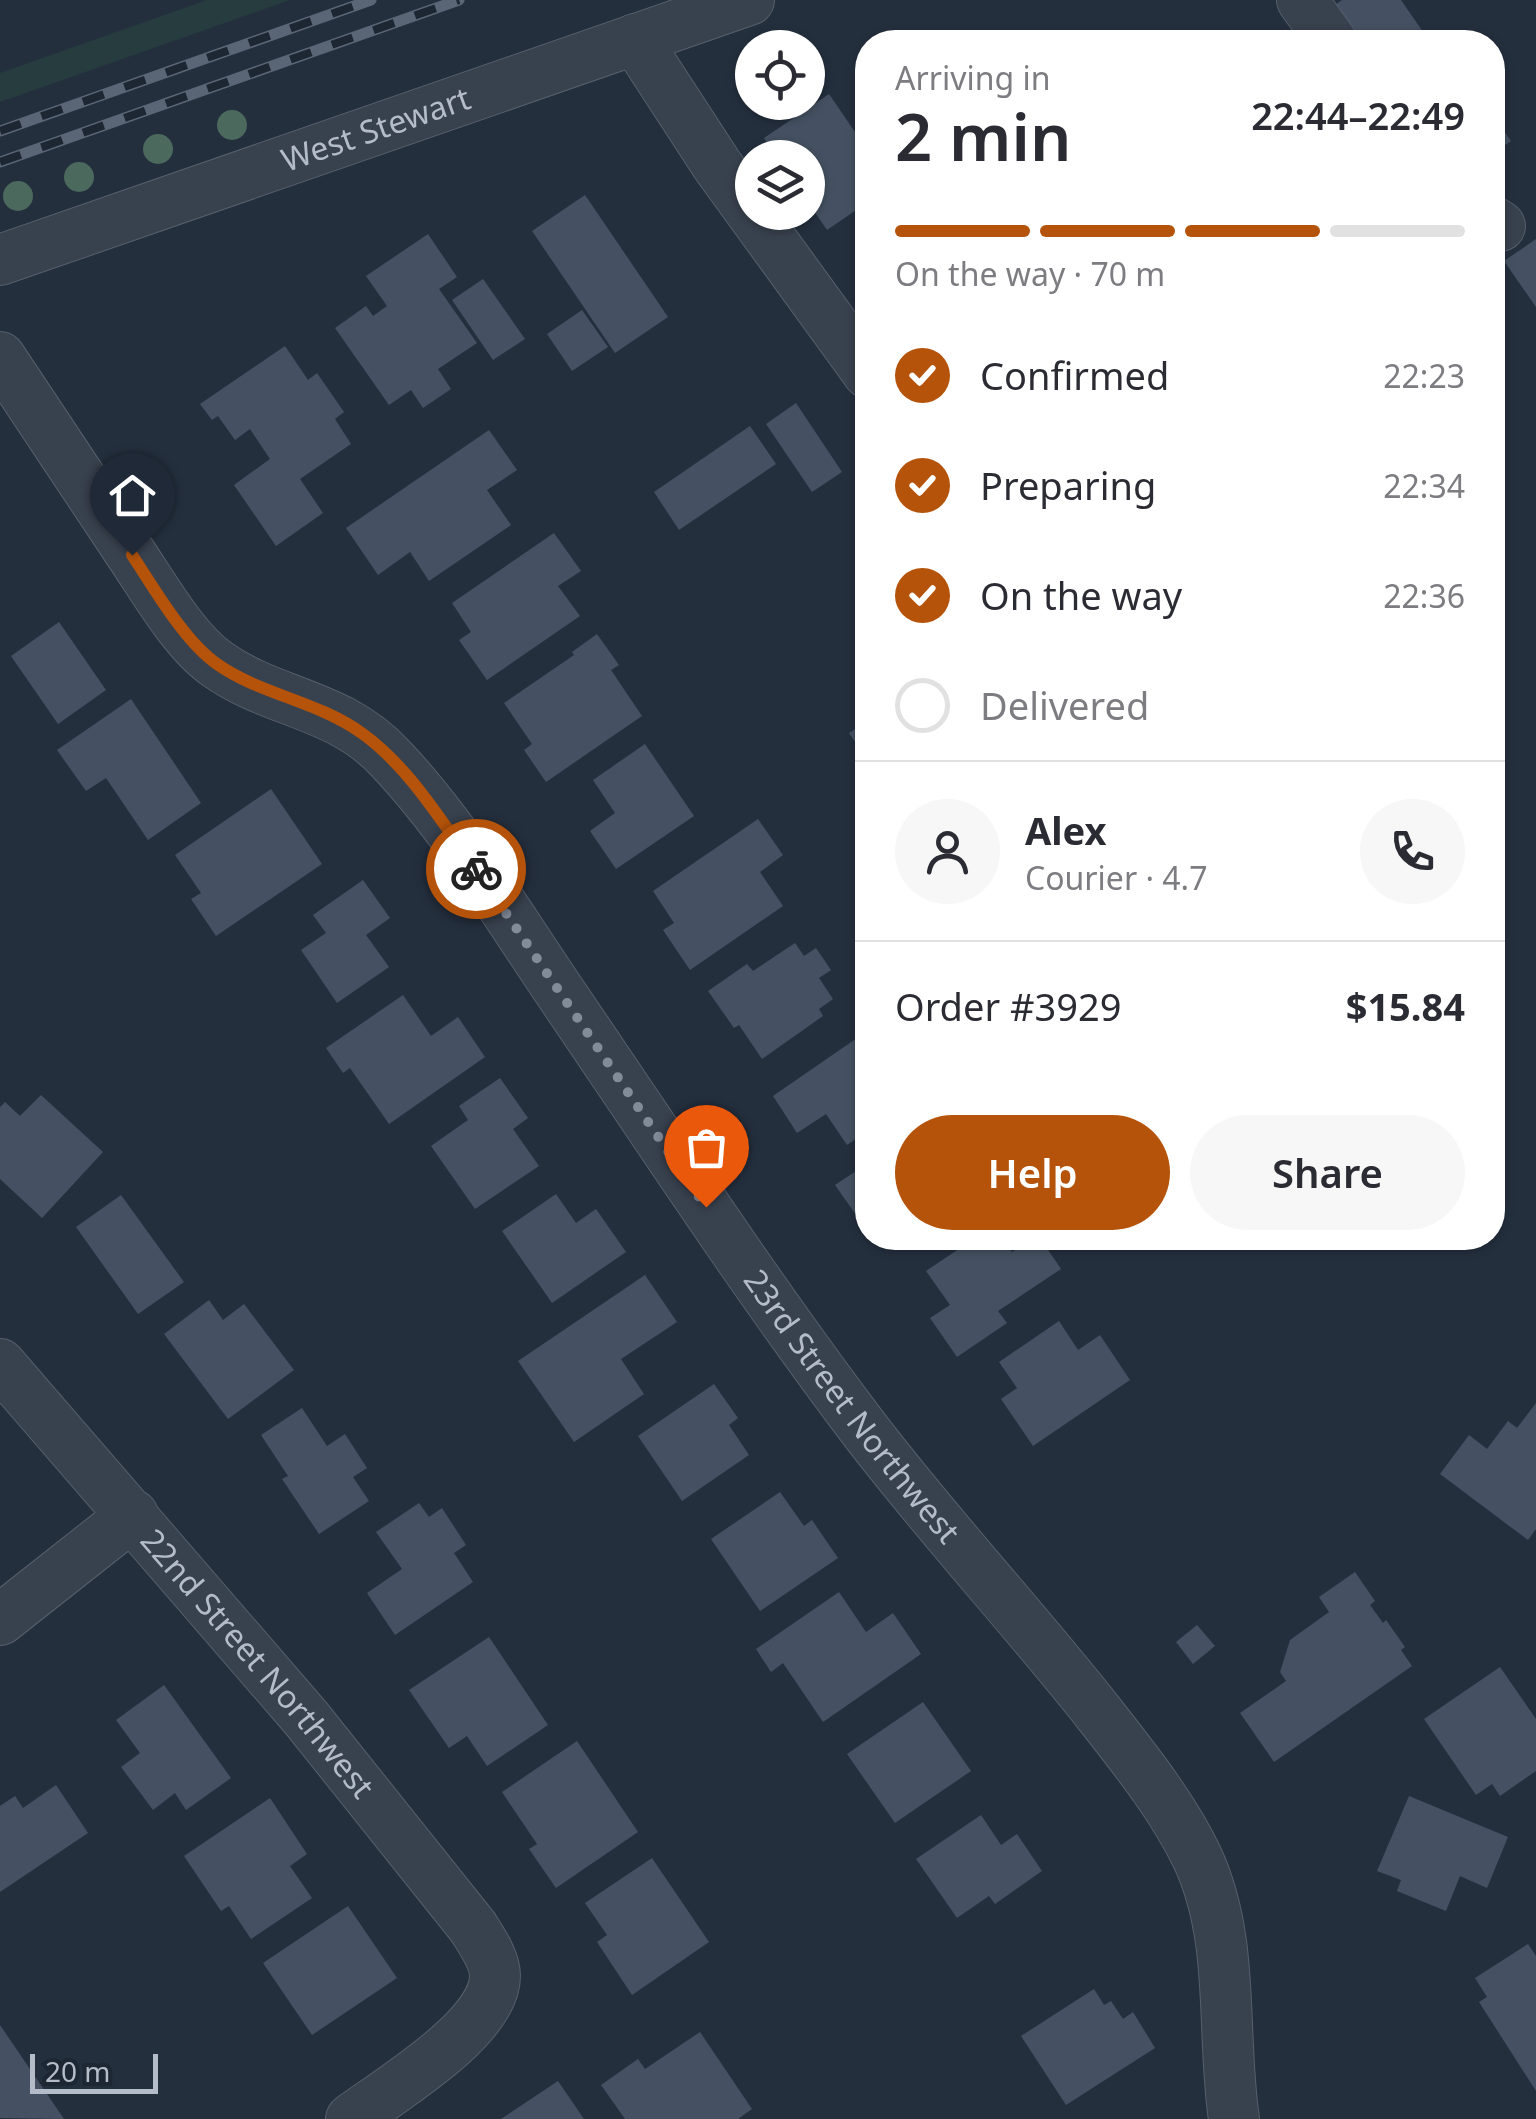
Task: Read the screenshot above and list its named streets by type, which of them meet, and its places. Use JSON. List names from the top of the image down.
{
  "streets": {
    "street": ["West Stewart", "23rd Street Northwest", "22nd Street Northwest"]
  },
  "scale_bar": "20 m",
  "page": {
    "heading": ["2 min", "Arriving in", "22:44–22:49"],
    "panel": [
      "Alex",
      "Courier · 4.7",
      "Order #3929",
      "$15.84"
    ],
    "bar": "On the way · 70 m",
    "list": [
      ["Confirmed", "22:23"],
      ["Preparing", "22:34"],
      ["On the way", "22:36"],
      "Delivered"
    ],
    "buttons": ["Help", "Share"],
    "scale": "20 m"
  }
}
